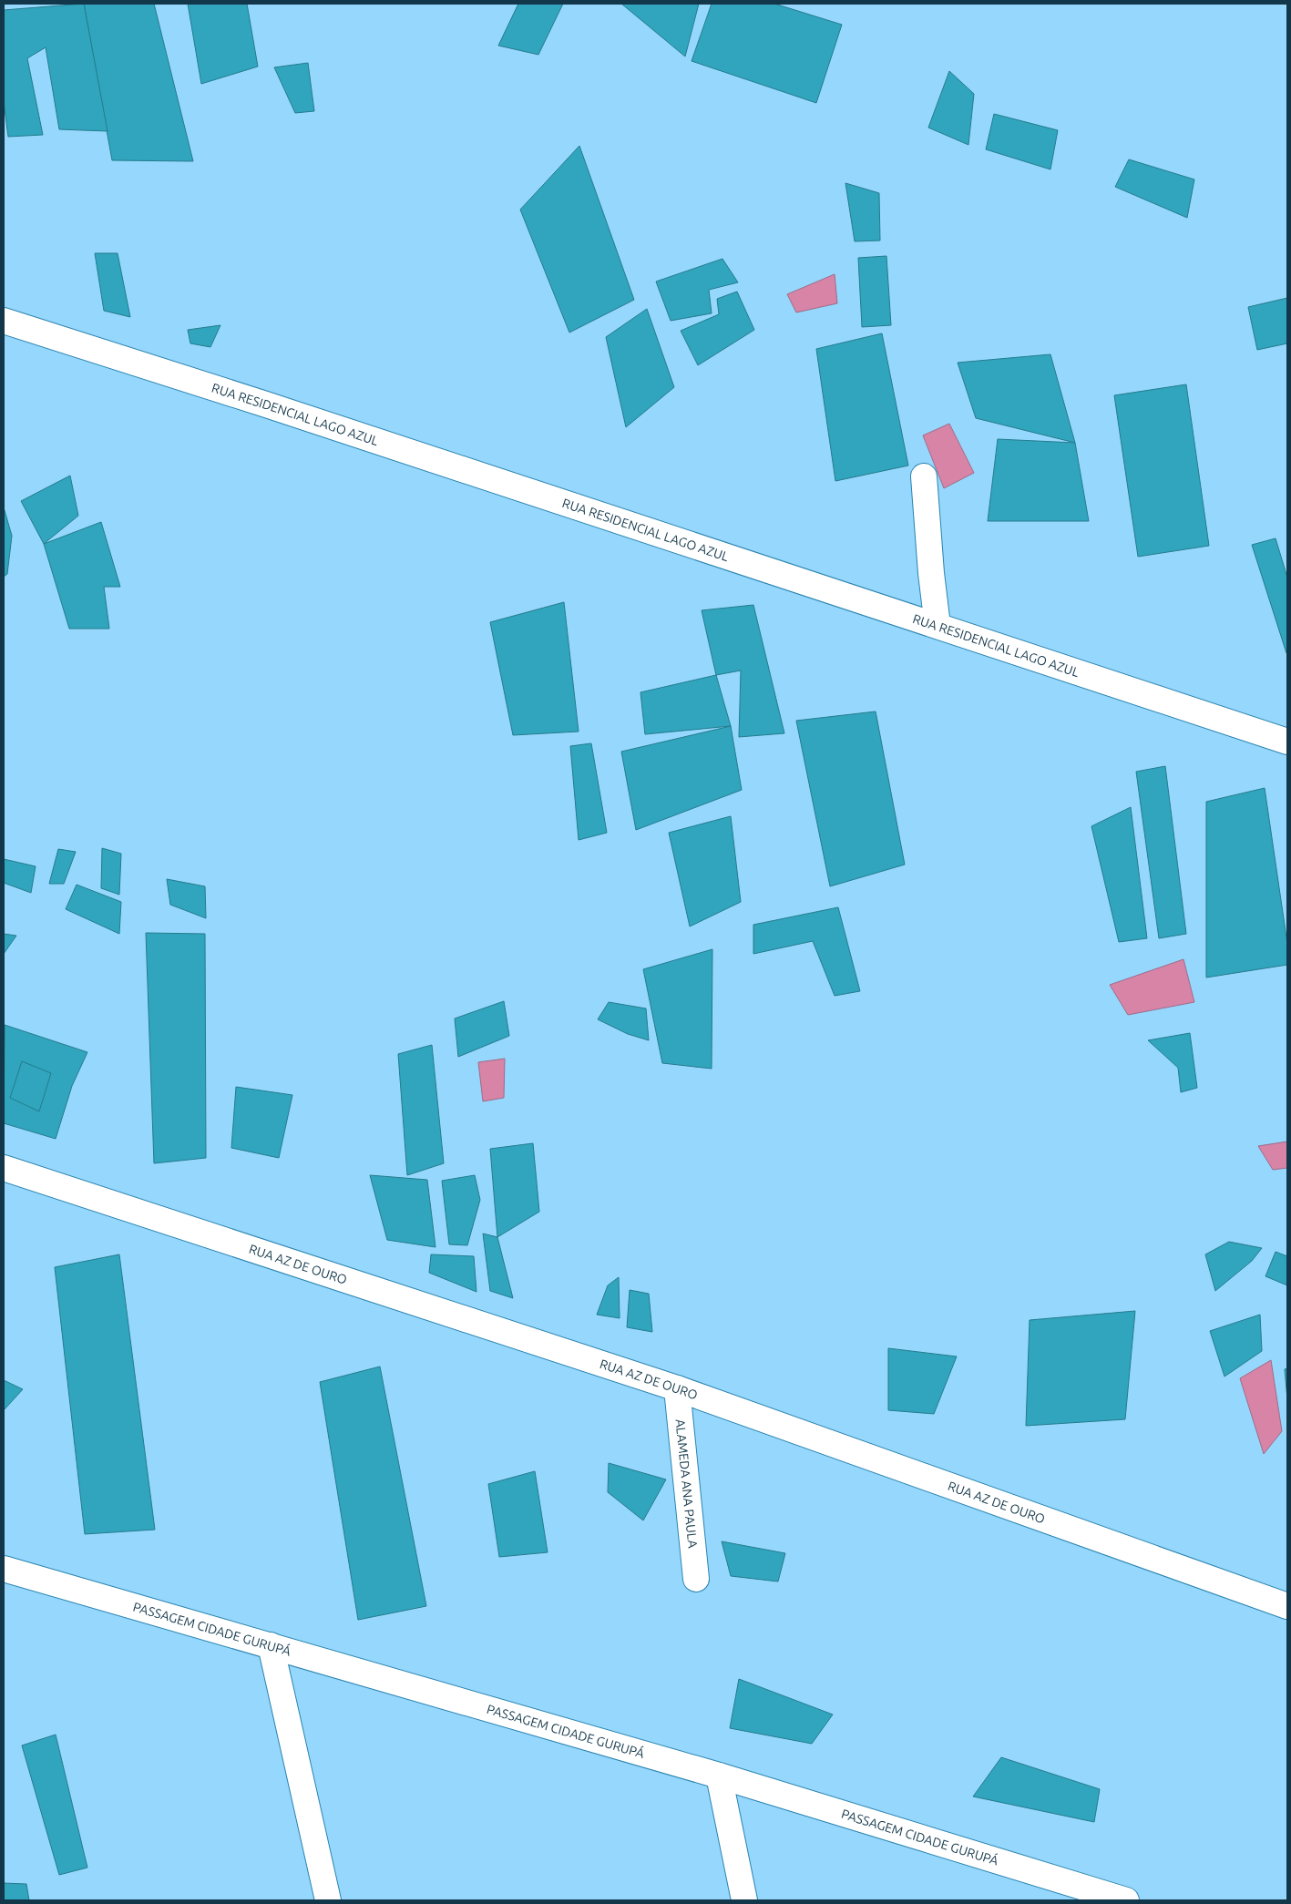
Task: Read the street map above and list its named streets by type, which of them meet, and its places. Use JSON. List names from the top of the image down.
{
  "streets": {
    "street": [
      "RUA RESIDENCIAL LAGO AZUL",
      "RUA AZ DE OURO",
      "ALAMEDA ANA PAULA",
      "PASSAGEM CIDADE GURUPÁ"
    ]
  },
  "crossings": [
    ["RUA AZ DE OURO", "ALAMEDA ANA PAULA"]
  ]
}
